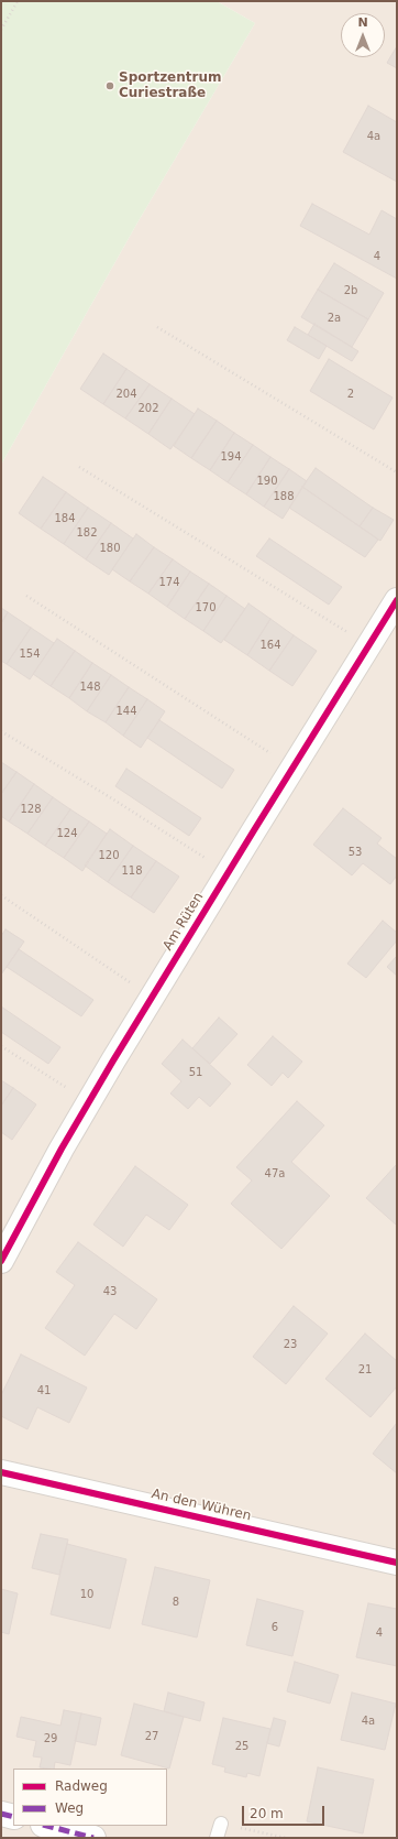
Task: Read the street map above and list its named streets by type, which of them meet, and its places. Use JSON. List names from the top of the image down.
{
  "streets": {
    "street": ["Am Rüten", "An den Wühren"]
  },
  "places": ["Sportzentrum Curiestraße"],
  "house_numbers": [
    "4a",
    "4",
    "2b",
    "2a",
    "204",
    "2",
    "202",
    "194",
    "190",
    "188",
    "184",
    "182",
    "180",
    "174",
    "170",
    "164",
    "154",
    "148",
    "144",
    "128",
    "124",
    "53",
    "120",
    "118",
    "51",
    "47a",
    "43",
    "23",
    "21",
    "41",
    "10",
    "8",
    "6",
    "4",
    "4a",
    "27",
    "29",
    "25"
  ],
  "legend": ["Radweg", "Weg"],
  "scale_bar": "20 m",
  "north": "top"
}
